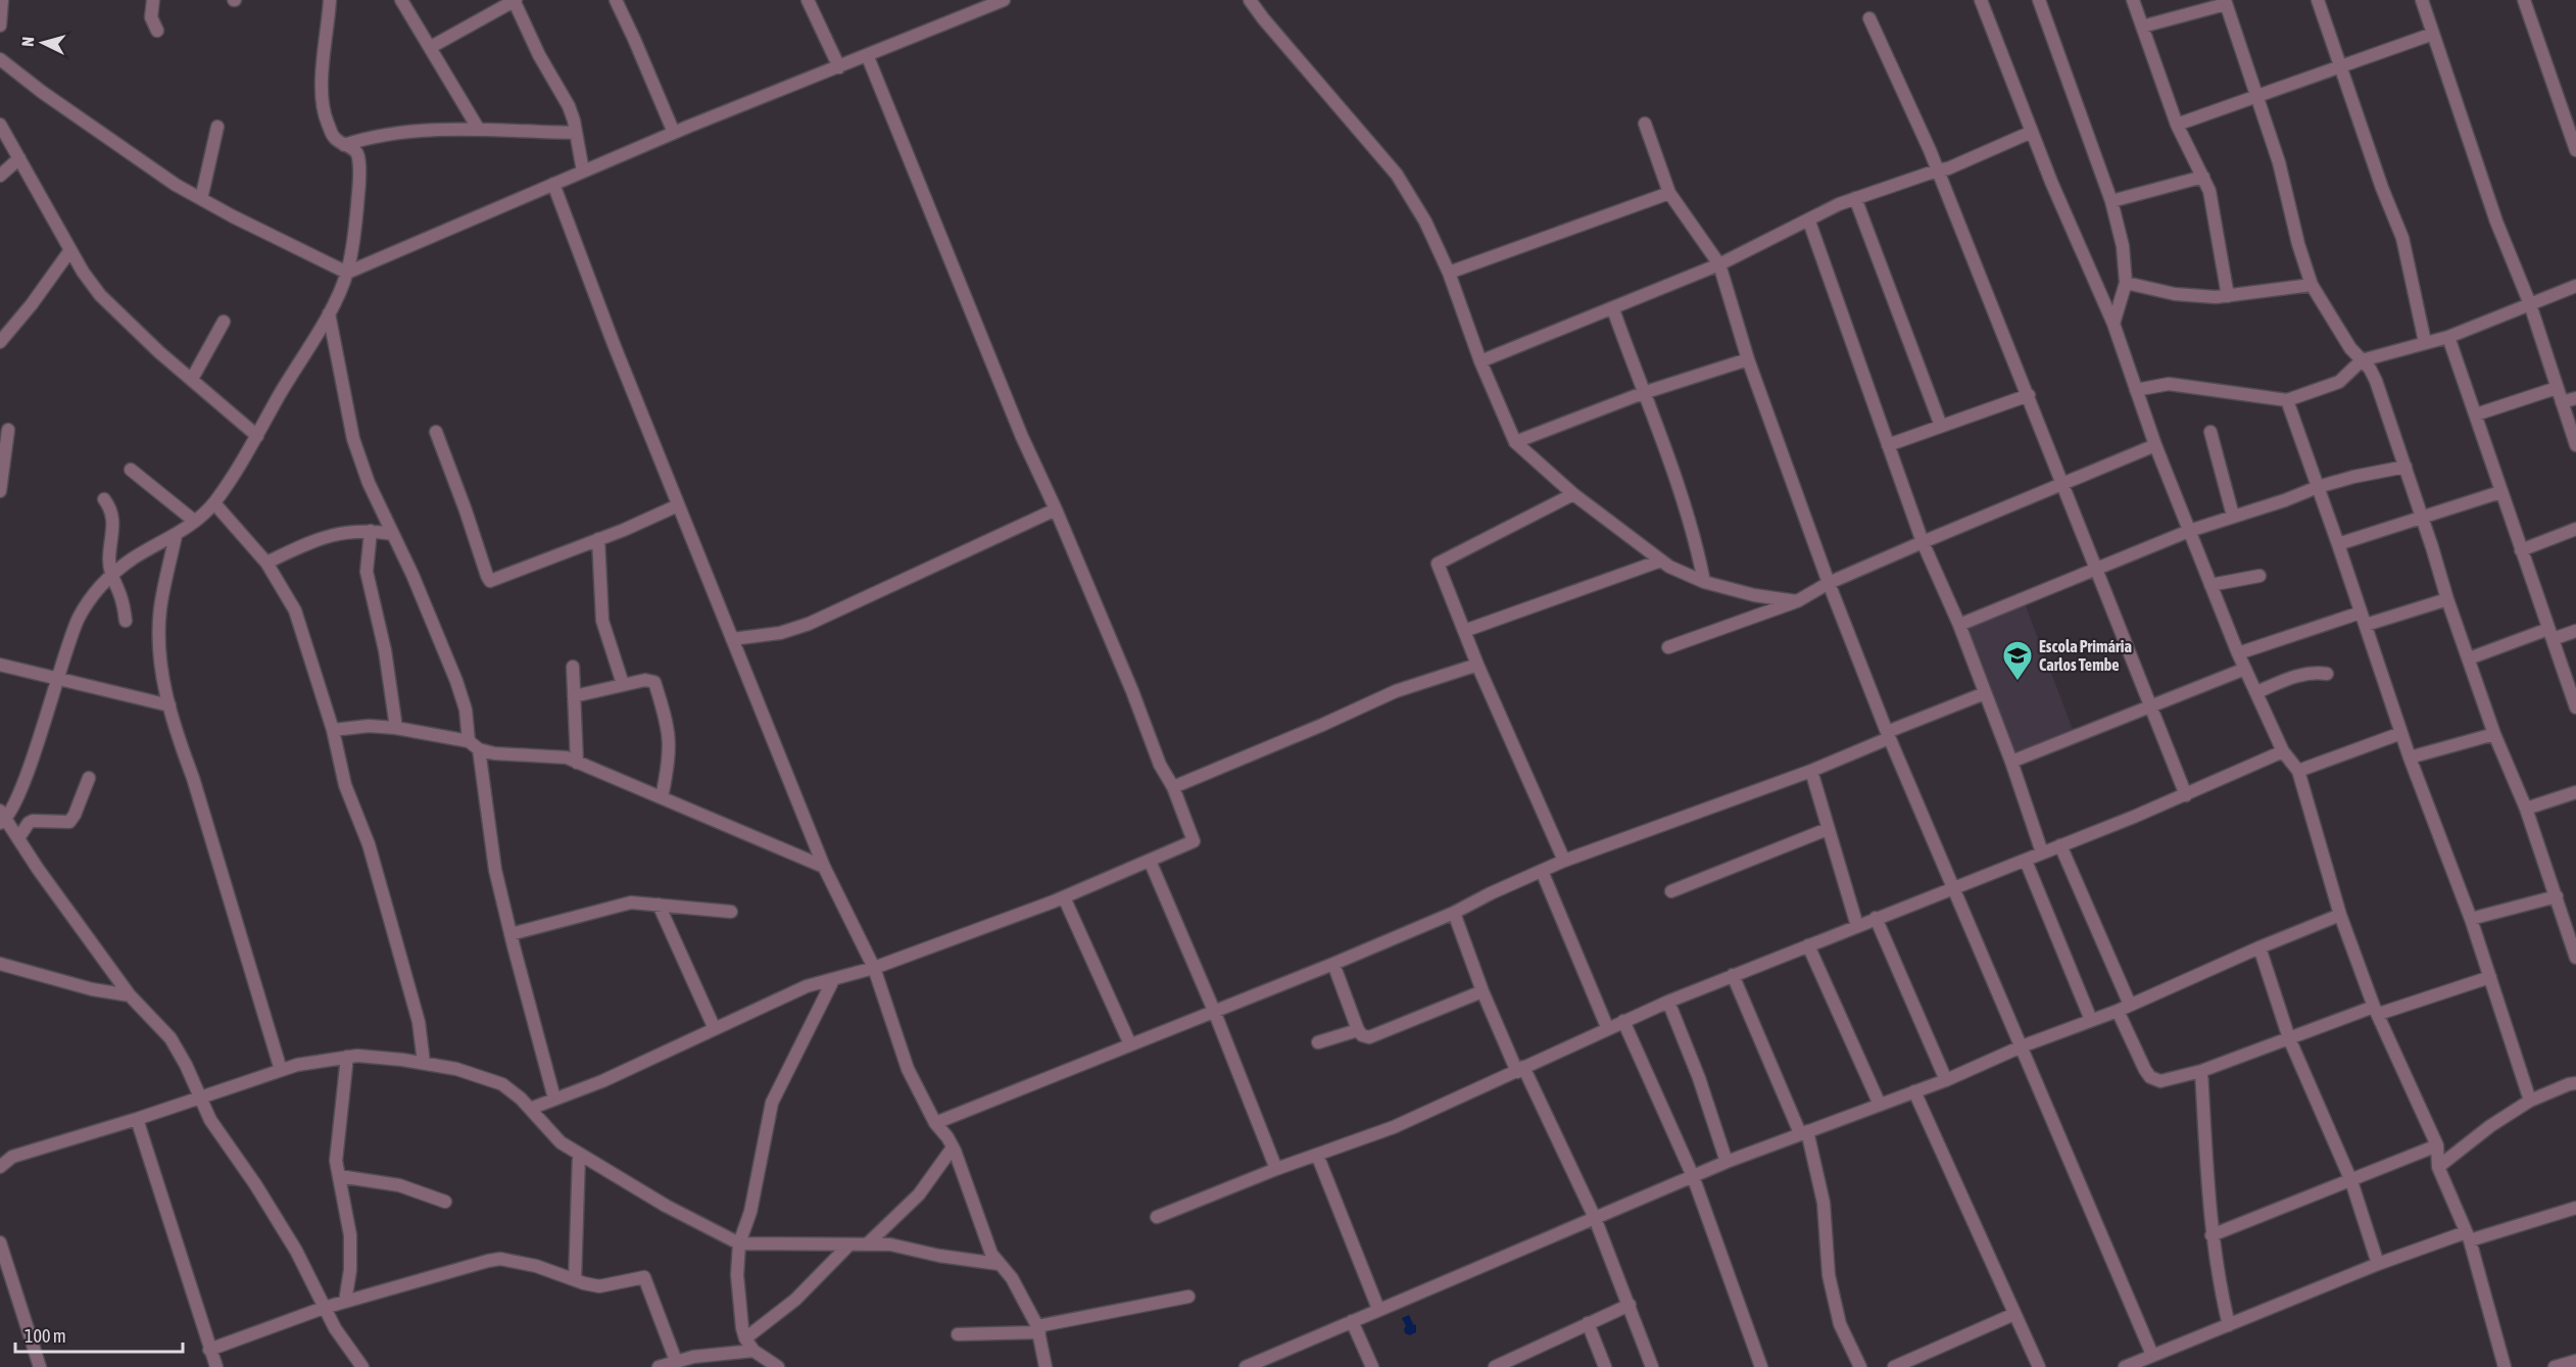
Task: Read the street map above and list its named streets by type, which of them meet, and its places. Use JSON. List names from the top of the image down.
{
  "places": {
    "school or university": ["Escola Primária Carlos Tembe"]
  },
  "scale_bar": "100 m",
  "north": "left"
}
